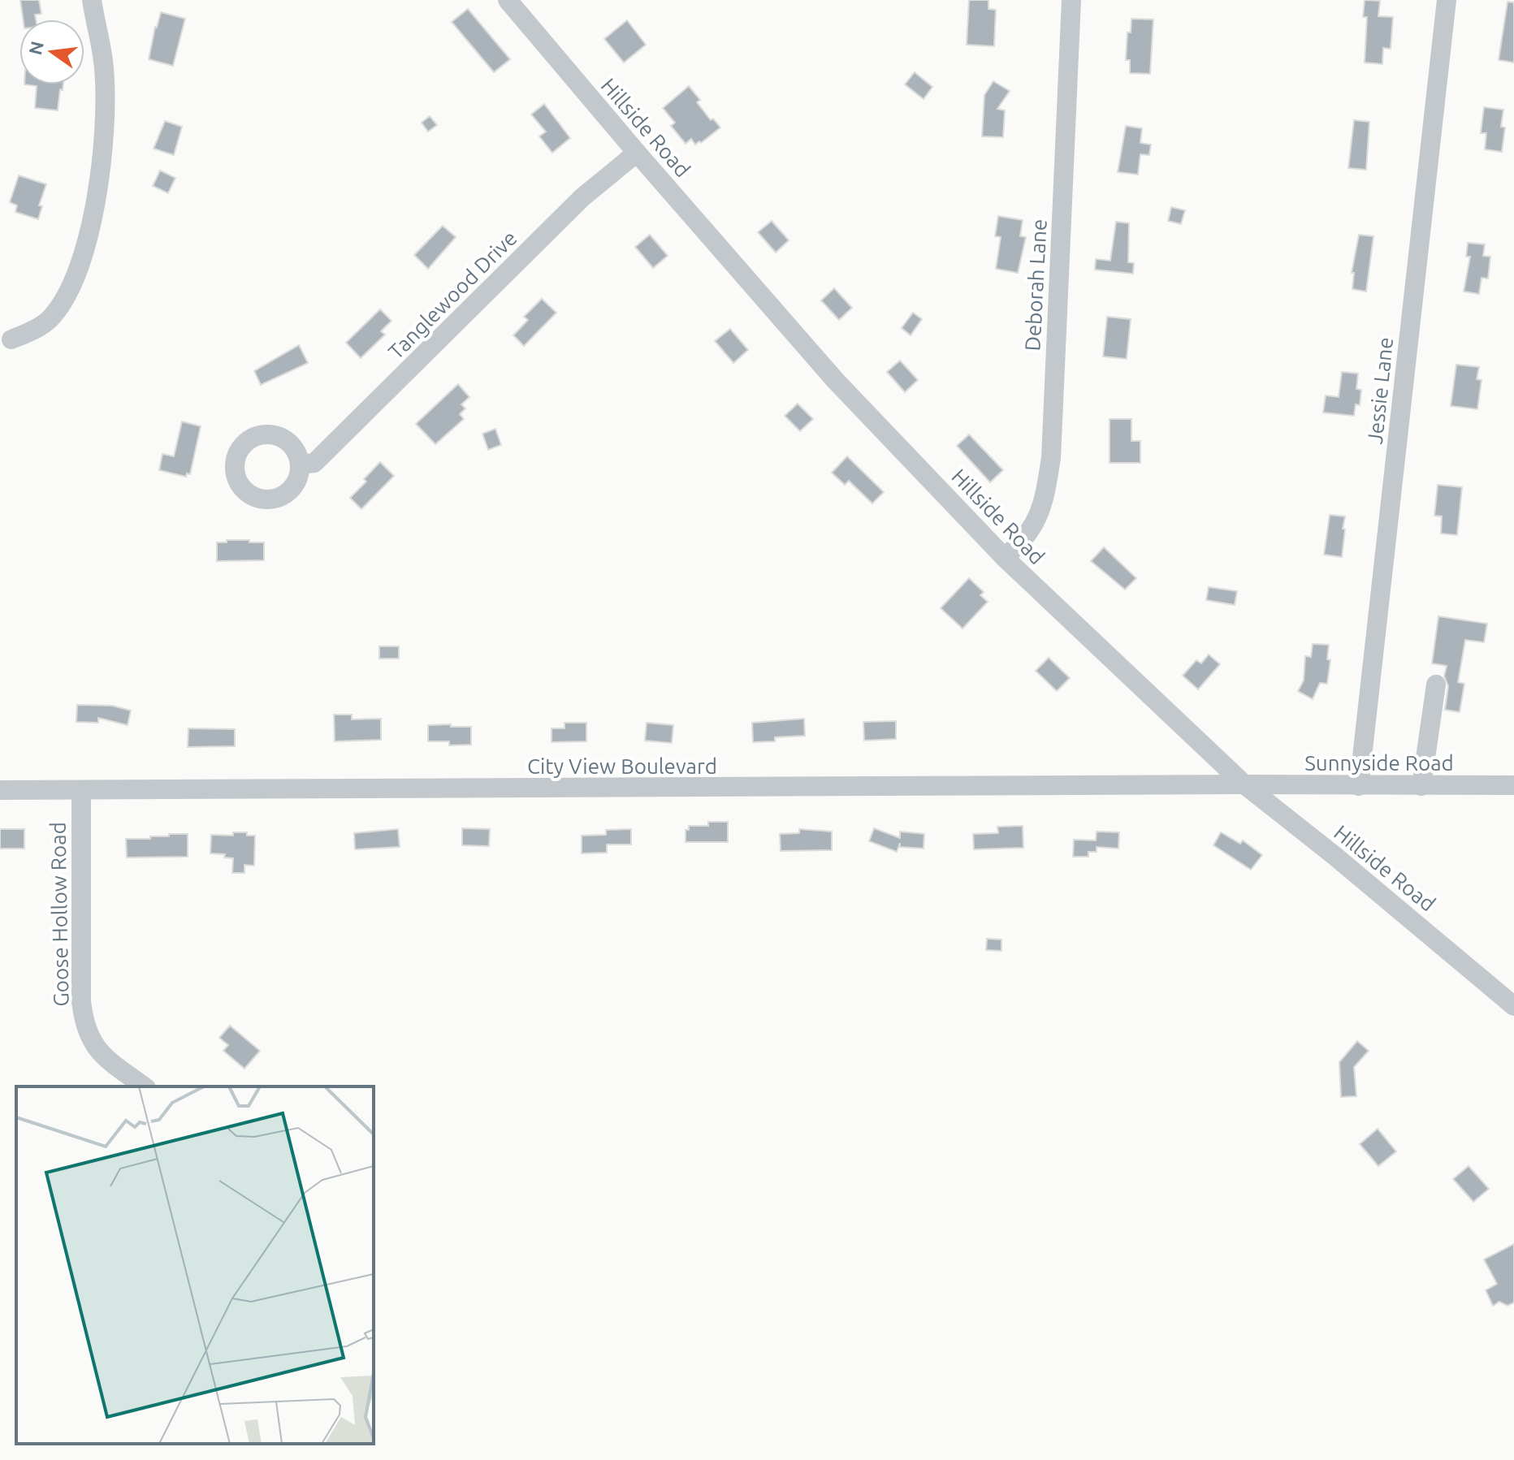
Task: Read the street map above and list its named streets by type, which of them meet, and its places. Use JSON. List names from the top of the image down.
{
  "streets": {
    "street": [
      "Hillside Road",
      "Deborah Lane",
      "Tanglewood Drive",
      "Jessie Lane",
      "Sunnyside Road",
      "City View Boulevard",
      "Goose Hollow Road"
    ]
  },
  "crossings": [
    ["Hillside Road", "Deborah Lane"],
    ["Hillside Road", "Tanglewood Drive"],
    ["Hillside Road", "Sunnyside Road"],
    ["Hillside Road", "City View Boulevard"],
    ["Jessie Lane", "Sunnyside Road"],
    ["Sunnyside Road", "City View Boulevard"],
    ["City View Boulevard", "Goose Hollow Road"]
  ],
  "north": "left"
}
